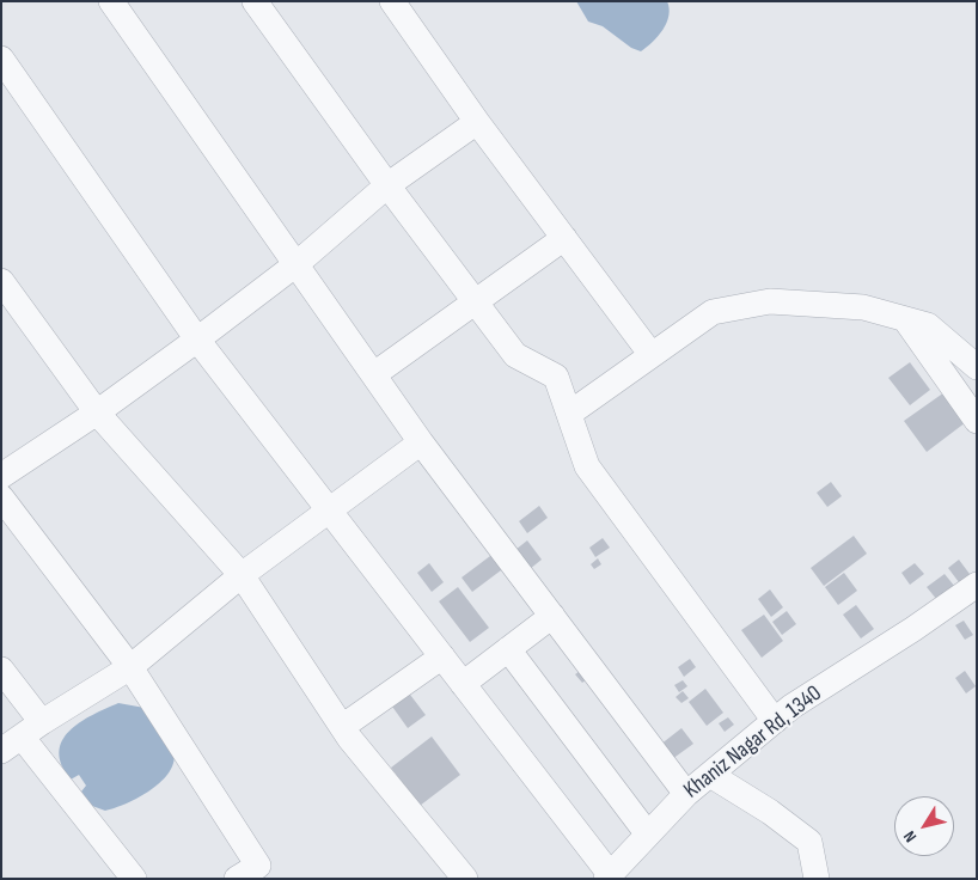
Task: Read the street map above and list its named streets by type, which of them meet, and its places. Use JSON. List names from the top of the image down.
{
  "streets": {
    "street": ["Khaniz Nagar Rd, 1340"]
  },
  "north": "bottom left"
}
